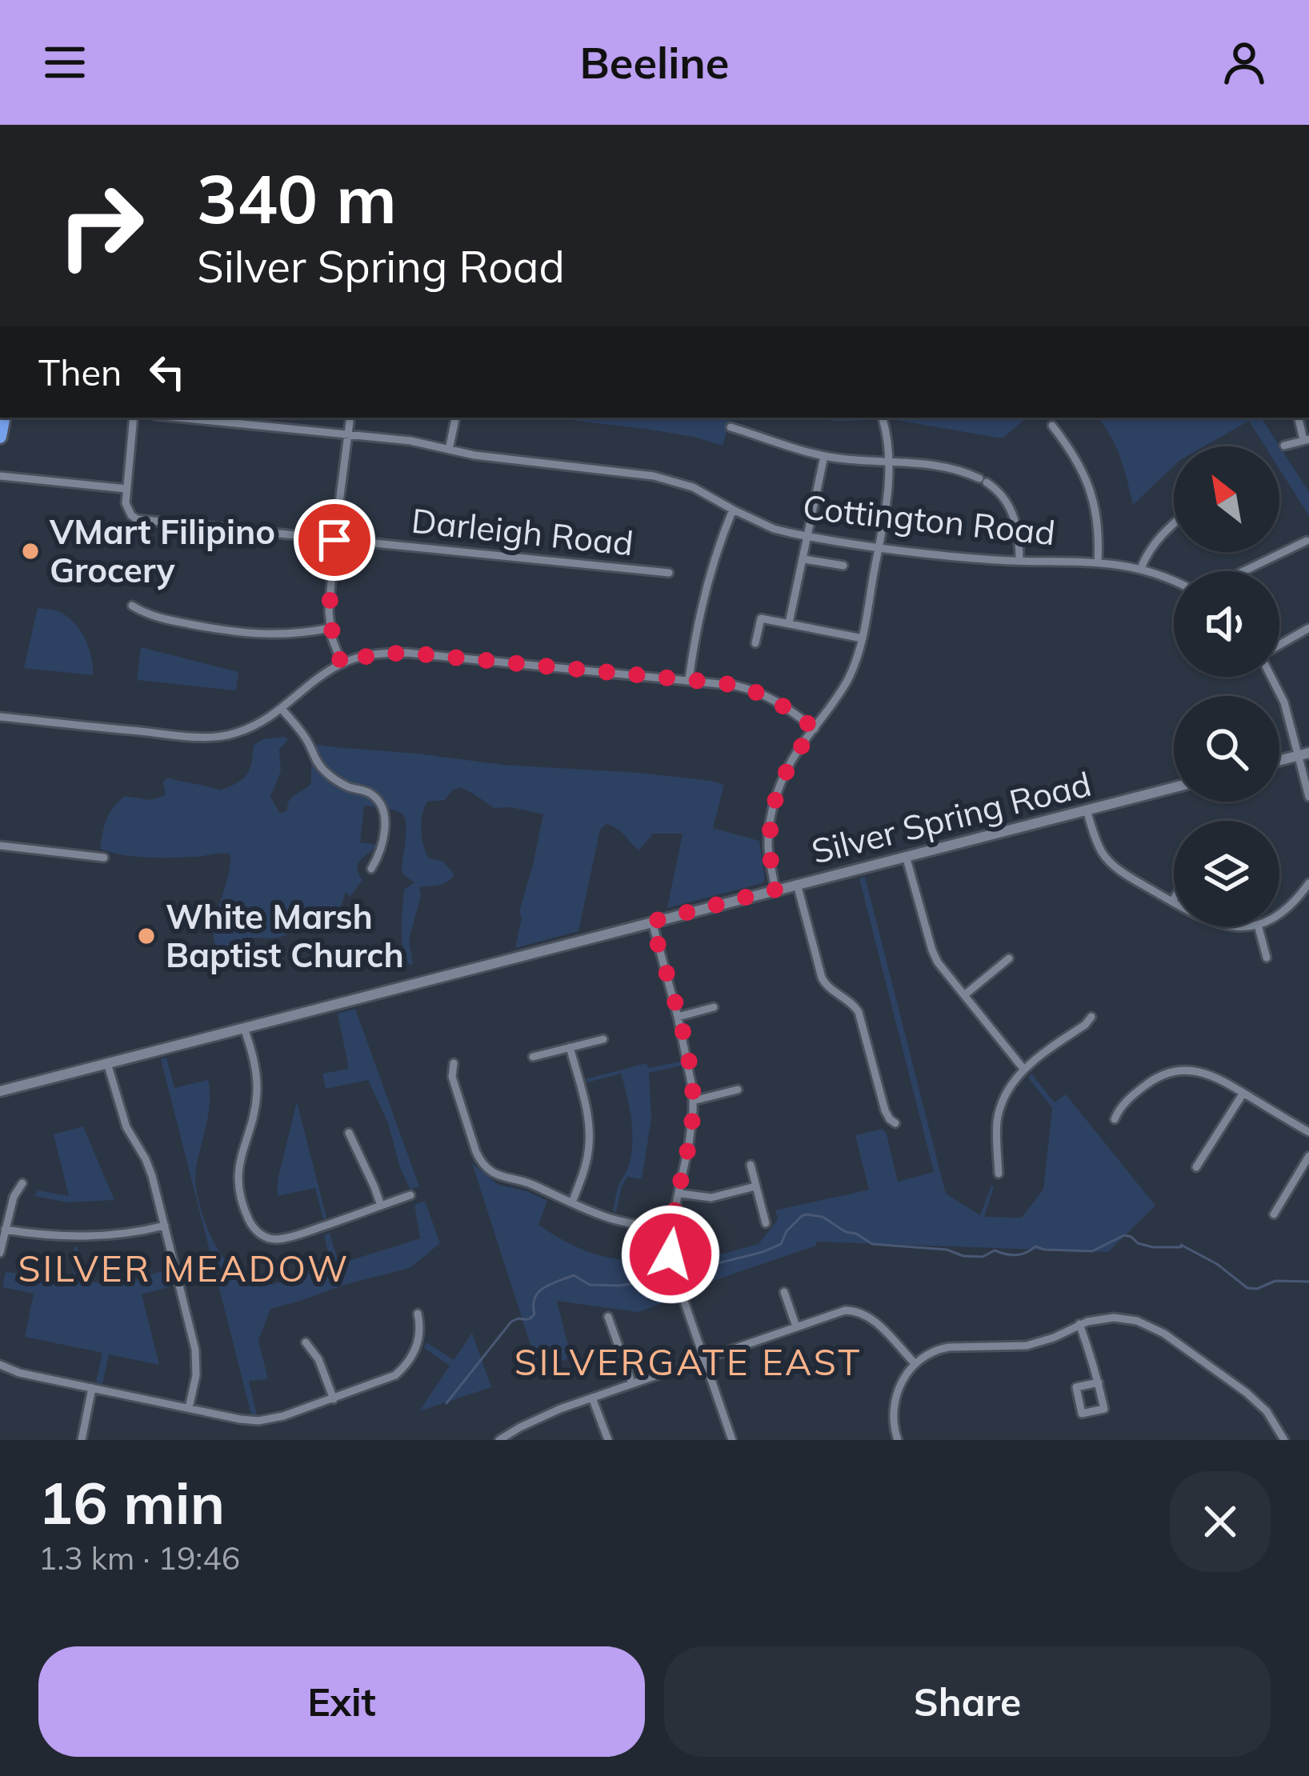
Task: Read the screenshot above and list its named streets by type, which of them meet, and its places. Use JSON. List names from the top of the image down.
{
  "streets": {
    "main road": ["Silver Spring Road"],
    "street": ["Cottington Road", "Darleigh Road"]
  },
  "districts": ["SILVER MEADOW", "SILVERGATE EAST"],
  "places": ["VMart Filipino Grocery", "White Marsh Baptist Church"],
  "north": "top left",
  "page": {
    "header": "Beeline",
    "turn": ["340 m", "Silver Spring Road"],
    "then": "Then",
    "heading": ["16 min", "1.3 km · 19:46"],
    "buttons": ["Exit", "Share"]
  }
}
